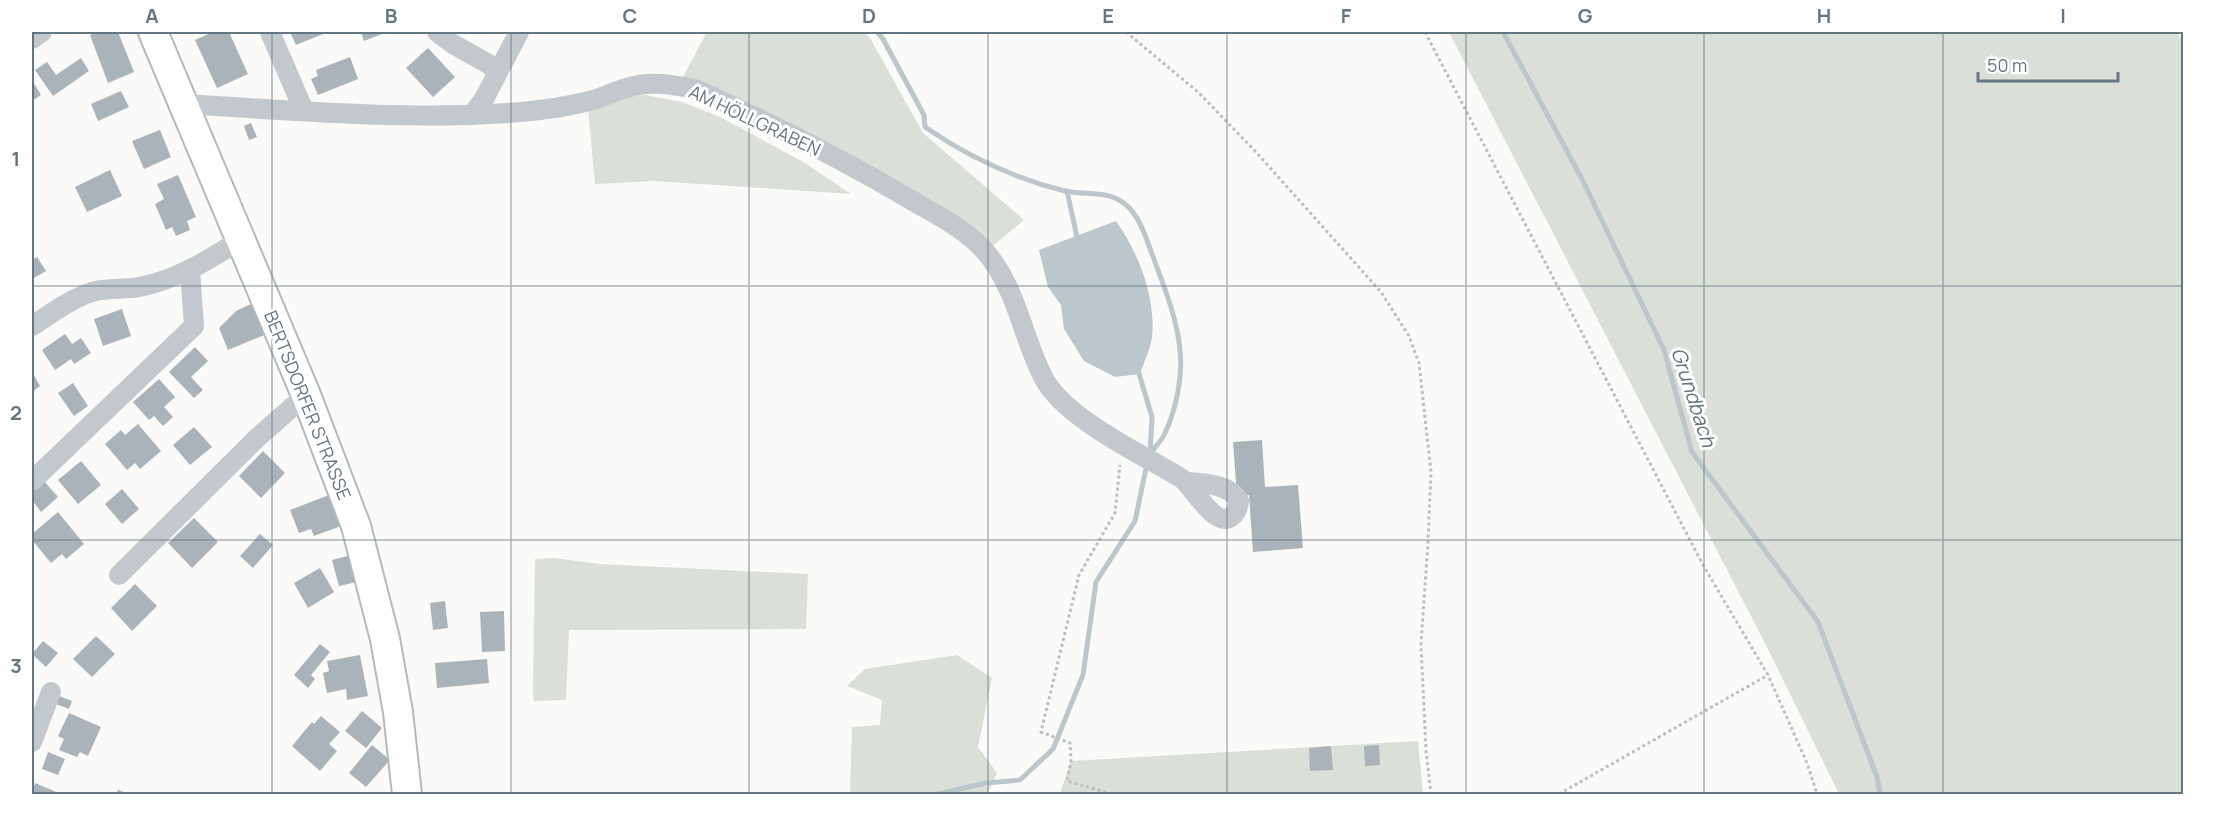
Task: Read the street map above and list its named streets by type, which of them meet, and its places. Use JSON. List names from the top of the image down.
{
  "streets": {
    "main road": ["BERTSDORFER STRASSE"],
    "street": ["AM HÖLLGRABEN"]
  },
  "crossings": [
    ["AM HÖLLGRABEN", "BERTSDORFER STRASSE"]
  ],
  "water": ["Grundbach"],
  "scale_bar": "50 m",
  "grid": {
    "columns": [
      "A",
      "B",
      "C",
      "D",
      "E",
      "F",
      "G",
      "H",
      "I"
    ],
    "rows": ["1", "2", "3"]
  }
}
